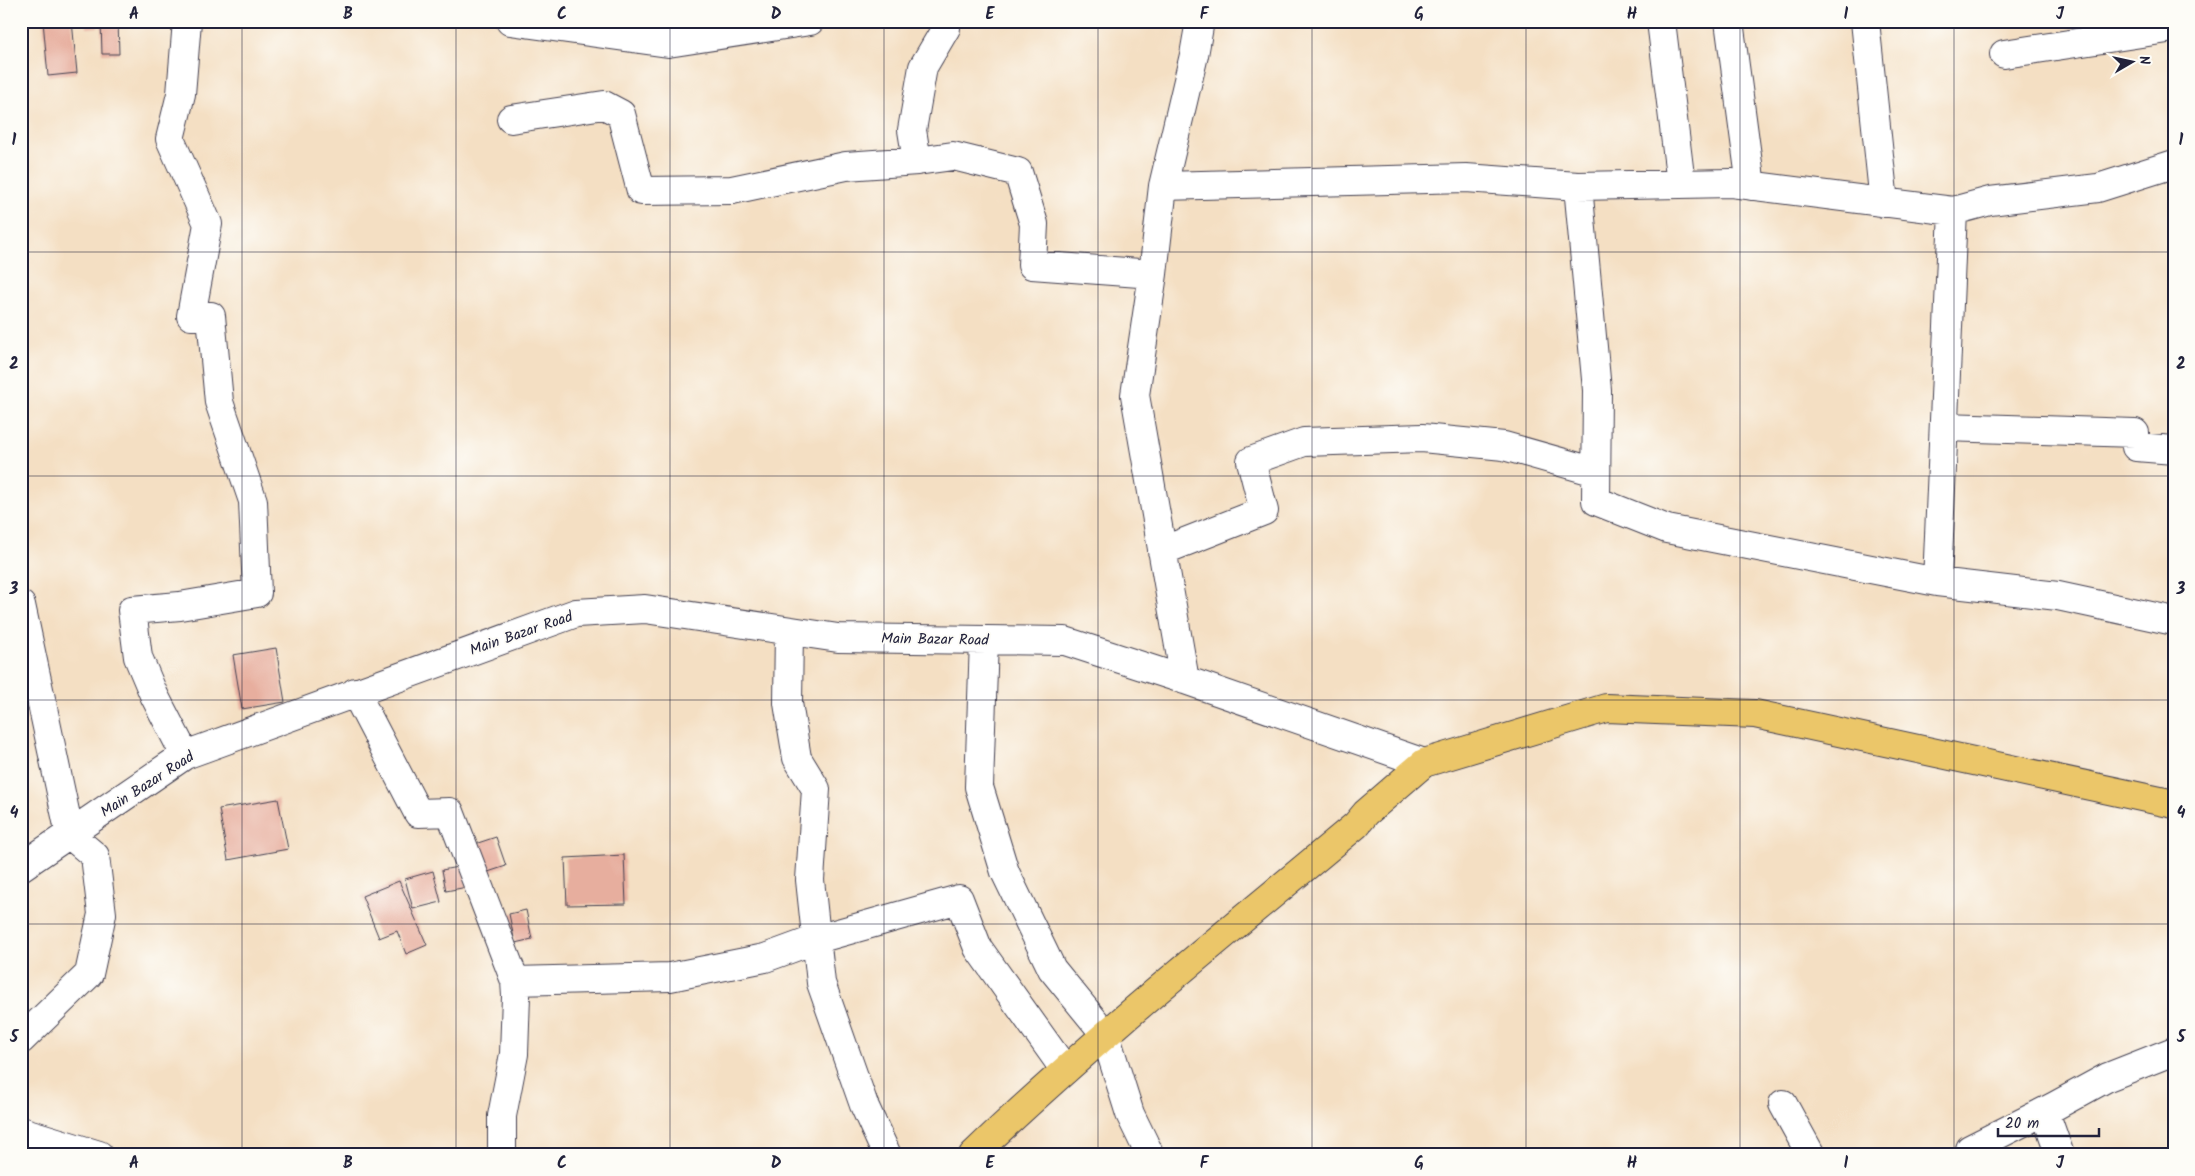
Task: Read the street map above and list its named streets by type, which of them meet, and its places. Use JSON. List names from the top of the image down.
{
  "streets": {
    "street": ["Main Bazar Road"]
  },
  "scale_bar": "20 m",
  "north": "right",
  "grid": {
    "columns": [
      "A",
      "B",
      "C",
      "D",
      "E",
      "F",
      "G",
      "H",
      "I",
      "J"
    ],
    "rows": [
      "1",
      "2",
      "3",
      "4",
      "5"
    ]
  }
}
